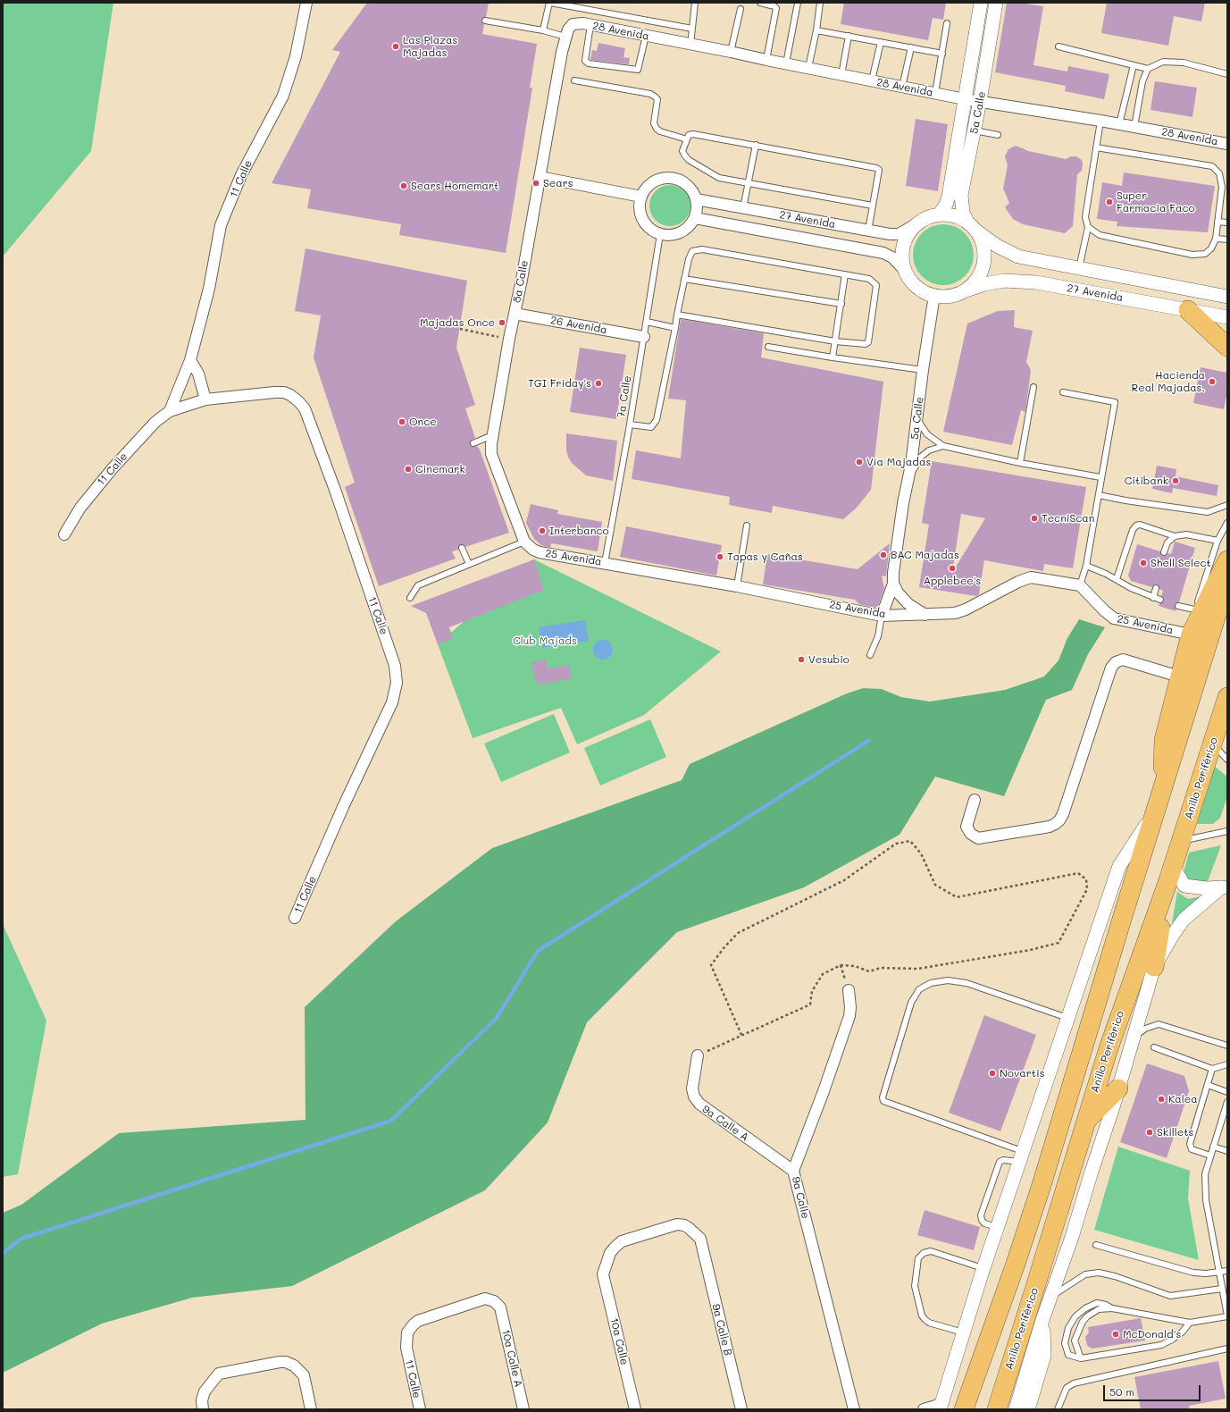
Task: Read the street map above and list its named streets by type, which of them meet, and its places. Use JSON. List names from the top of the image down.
{
  "streets": {
    "highway": ["Anillo Periférico"],
    "street": [
      "28 Avenida",
      "5a Calle",
      "11 Calle",
      "27 Avenida",
      "8a Calle",
      "26 Avenida",
      "25 Avenida",
      "9a Calle A",
      "9a Calle",
      "9a Calle B",
      "10a Calle",
      "10a Calle A"
    ],
    "lane": ["7a Calle"]
  },
  "crossings": [
    ["28 Avenida", "5a Calle"],
    ["28 Avenida", "8a Calle"],
    ["5a Calle", "27 Avenida"],
    ["5a Calle", "25 Avenida"],
    ["11 Calle", "10a Calle A"],
    ["27 Avenida", "7a Calle"],
    ["8a Calle", "26 Avenida"],
    ["8a Calle", "25 Avenida"],
    ["26 Avenida", "7a Calle"],
    ["7a Calle", "25 Avenida"],
    ["9a Calle A", "9a Calle"],
    ["9a Calle B", "10a Calle"]
  ],
  "parks": ["Club Majads"],
  "places": [
    "Las Plazas Majadas",
    "Sears",
    "Sears Homemart",
    "Super Farmacia Faco",
    "Majadas Once",
    "Hacienda Real Majadas.",
    "TGI Friday's",
    "Once",
    "Vía Majadas",
    "Cinemark",
    "Citibank",
    "TecniScan",
    "Interbanco",
    "BAC Majadas",
    "Tapas y Cañas",
    "Shell Select",
    "Applebee's",
    "Vesubio",
    "Novartis",
    "Kalea",
    "Skillets",
    "McDonald's"
  ],
  "scale_bar": "50 m"
}
